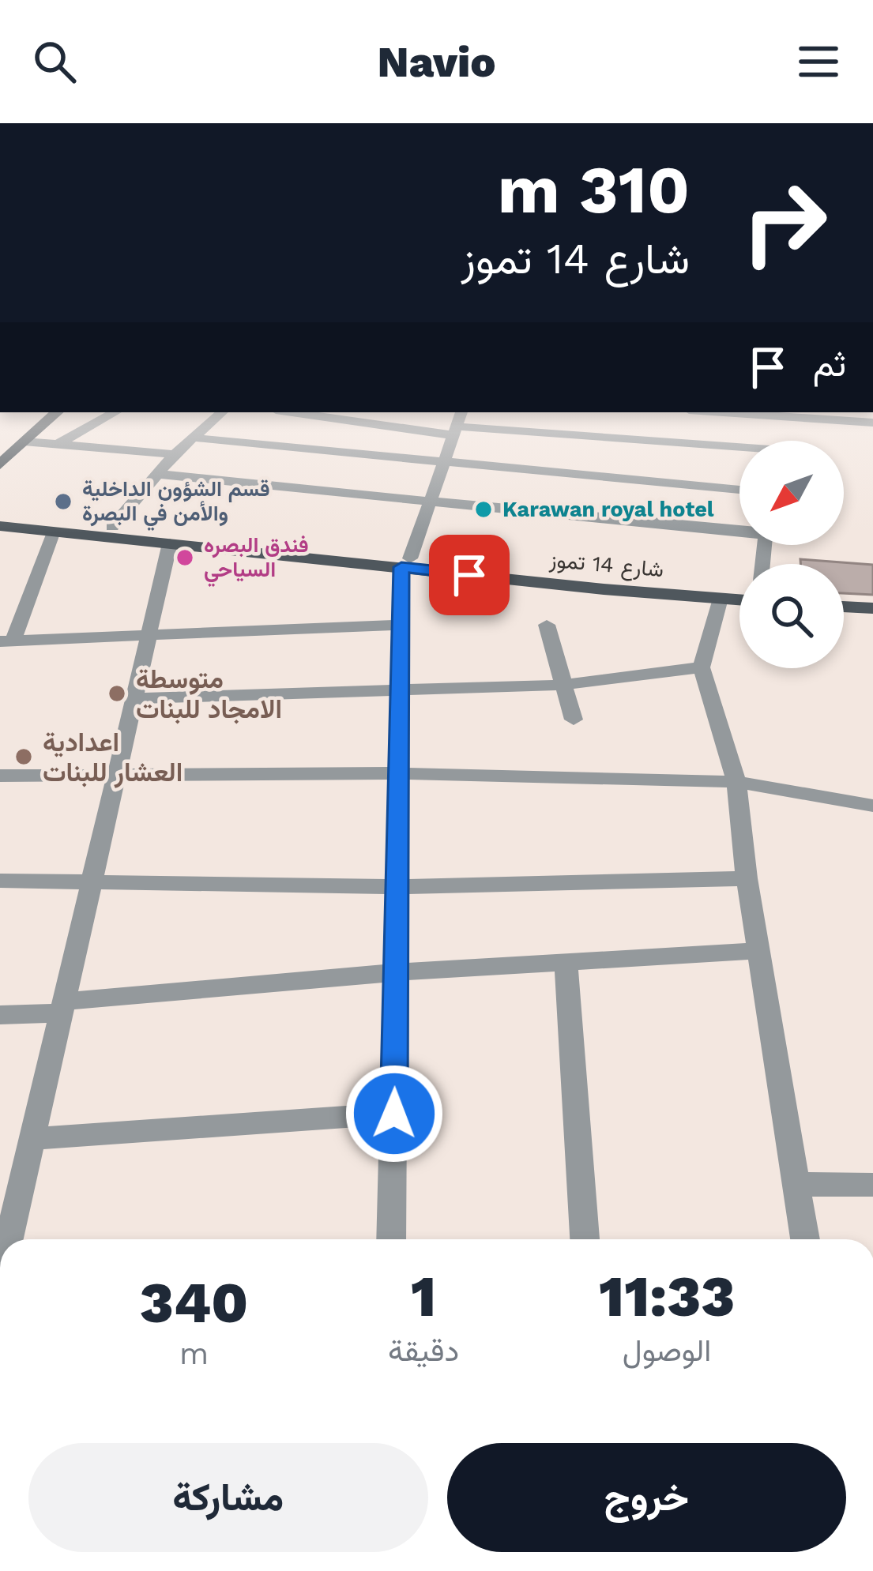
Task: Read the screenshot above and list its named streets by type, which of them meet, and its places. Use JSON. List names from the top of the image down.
{
  "streets": {
    "main road": ["شارع 14 تموز"]
  },
  "places": [
    "قسم الشؤون الداخلية والأمن في البصرة",
    "Karawan royal hotel",
    "فندق البصره السياحي",
    "متوسطة الامجاد للبنات",
    "اعدادية العشار للبنات"
  ],
  "north": "bottom left",
  "page": {
    "header": "Navio",
    "turn": ["310 m", "شارع 14 تموز"],
    "then": "ثم",
    "eta": [
      "11:33",
      "الوصول",
      "1",
      "دقيقة",
      "340",
      "m"
    ],
    "buttons": ["خروج", "مشاركة"]
  }
}
